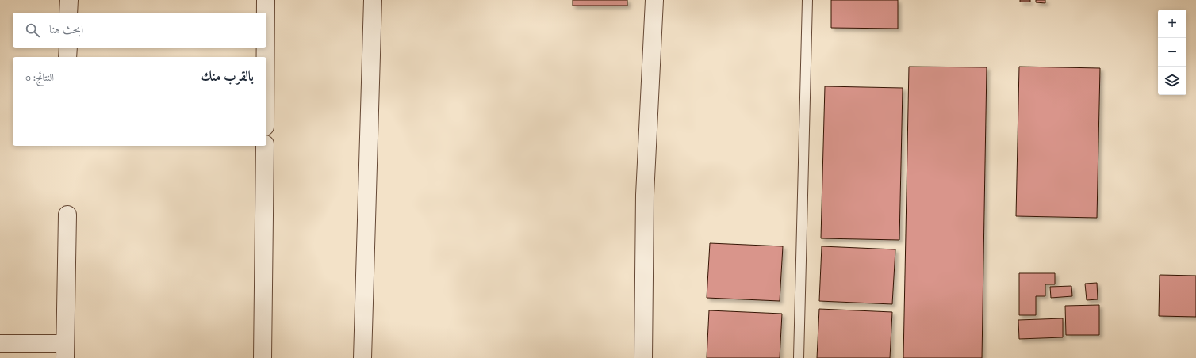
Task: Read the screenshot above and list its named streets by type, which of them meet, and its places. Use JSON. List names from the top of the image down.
{
  "page": {
    "map_buttons": ["+", "−"],
    "search": "ابحث هنا",
    "heading": ["بالقرب منك", "النتائج: 0"]
  }
}
